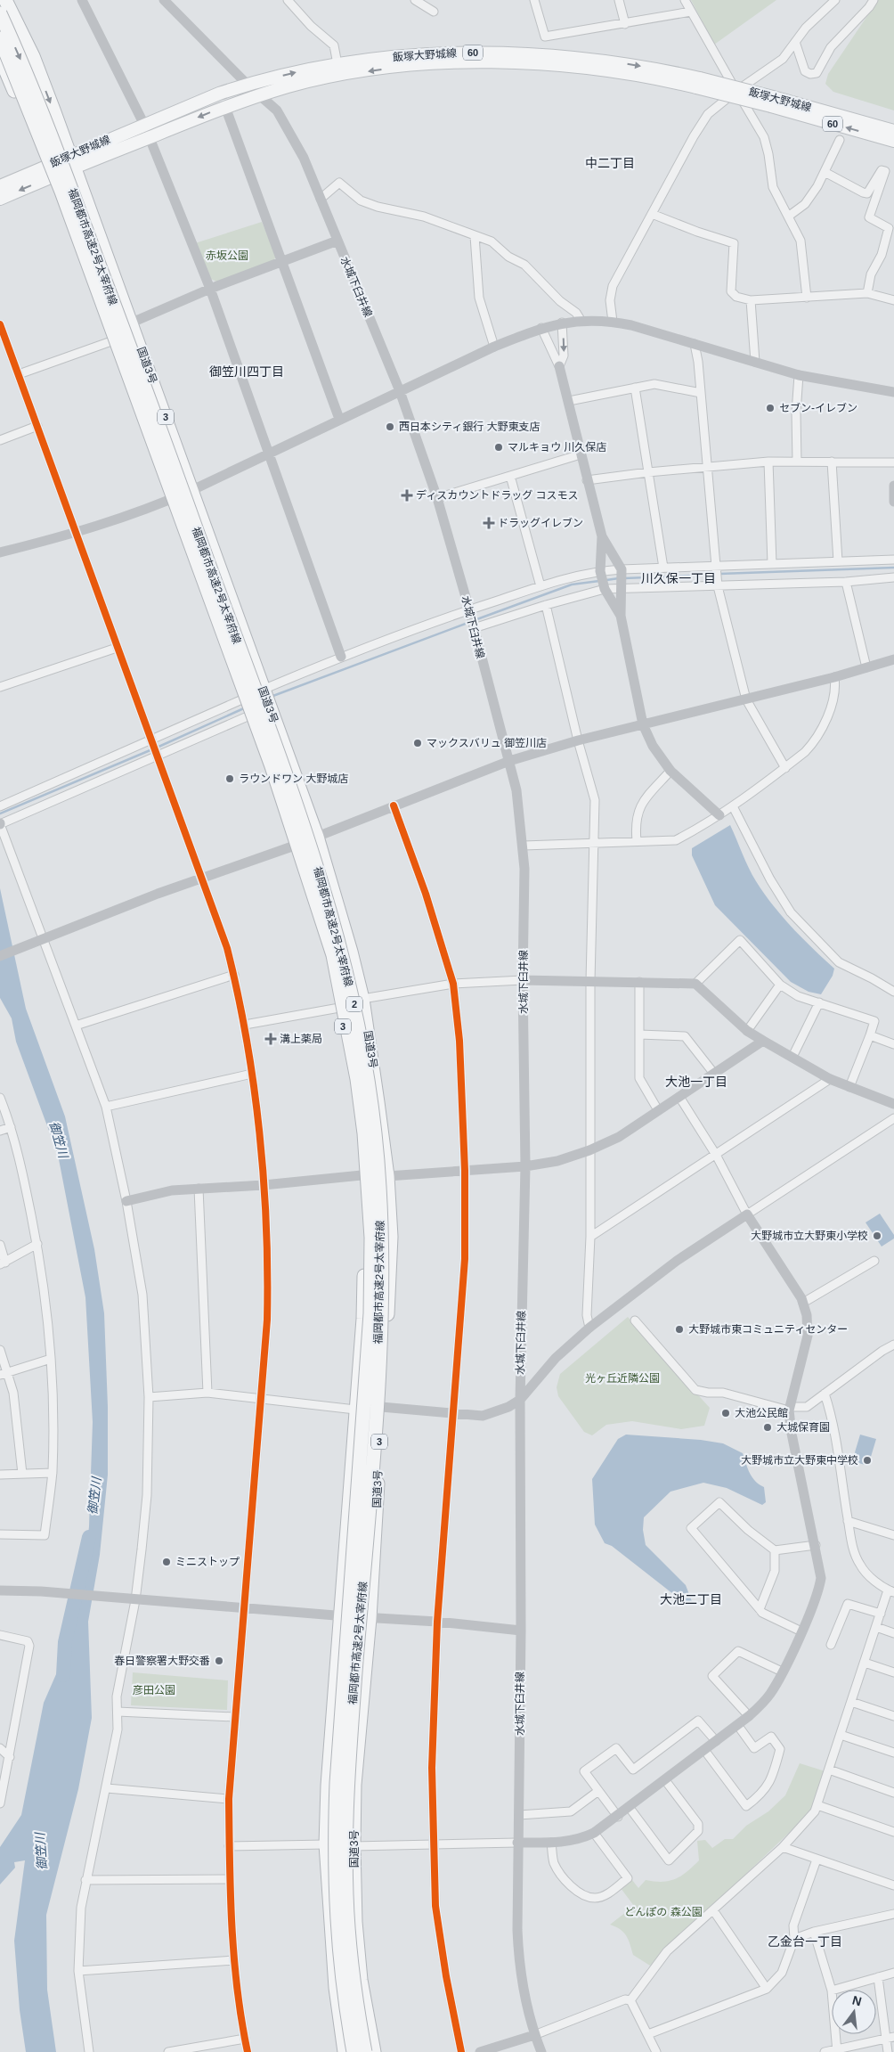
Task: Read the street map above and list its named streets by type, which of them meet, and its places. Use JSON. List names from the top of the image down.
{
  "streets": {
    "highway": [
      "福岡都市高速2号太宰府線",
      "国道3号",
      "3",
      "2"
    ],
    "main road": ["60", "飯塚大野城線"],
    "street": ["水城下臼井線"]
  },
  "crossings": [
    ["飯塚大野城線", "水城下臼井線"],
    ["飯塚大野城線", "国道3号"]
  ],
  "districts": [
    "中二丁目",
    "御笠川四丁目",
    "川久保一丁目",
    "大池一丁目",
    "大池二丁目",
    "乙金台一丁目"
  ],
  "water": ["御笠川"],
  "parks": [
    "赤坂公園",
    "光ヶ丘近隣公園",
    "彦田公園",
    "どんぽの 森公園"
  ],
  "places": {
    "other": [
      "セブン-イレブン",
      "西日本シティ銀行 大野東支店",
      "マルキョウ 川久保店",
      "マックスバリュ 御笠川店",
      "ラウンドワン 大野城店",
      "大野城市立大野東小学校",
      "大野城市東コミュニティセンター",
      "大池公民館",
      "大城保育園",
      "大野城市立大野東中学校",
      "ミニストップ",
      "春日警察署大野交番"
    ],
    "health": ["ディスカウントドラッグ コスモス", "ドラッグイレブン", "溝上薬局"]
  },
  "north": "top"
}
